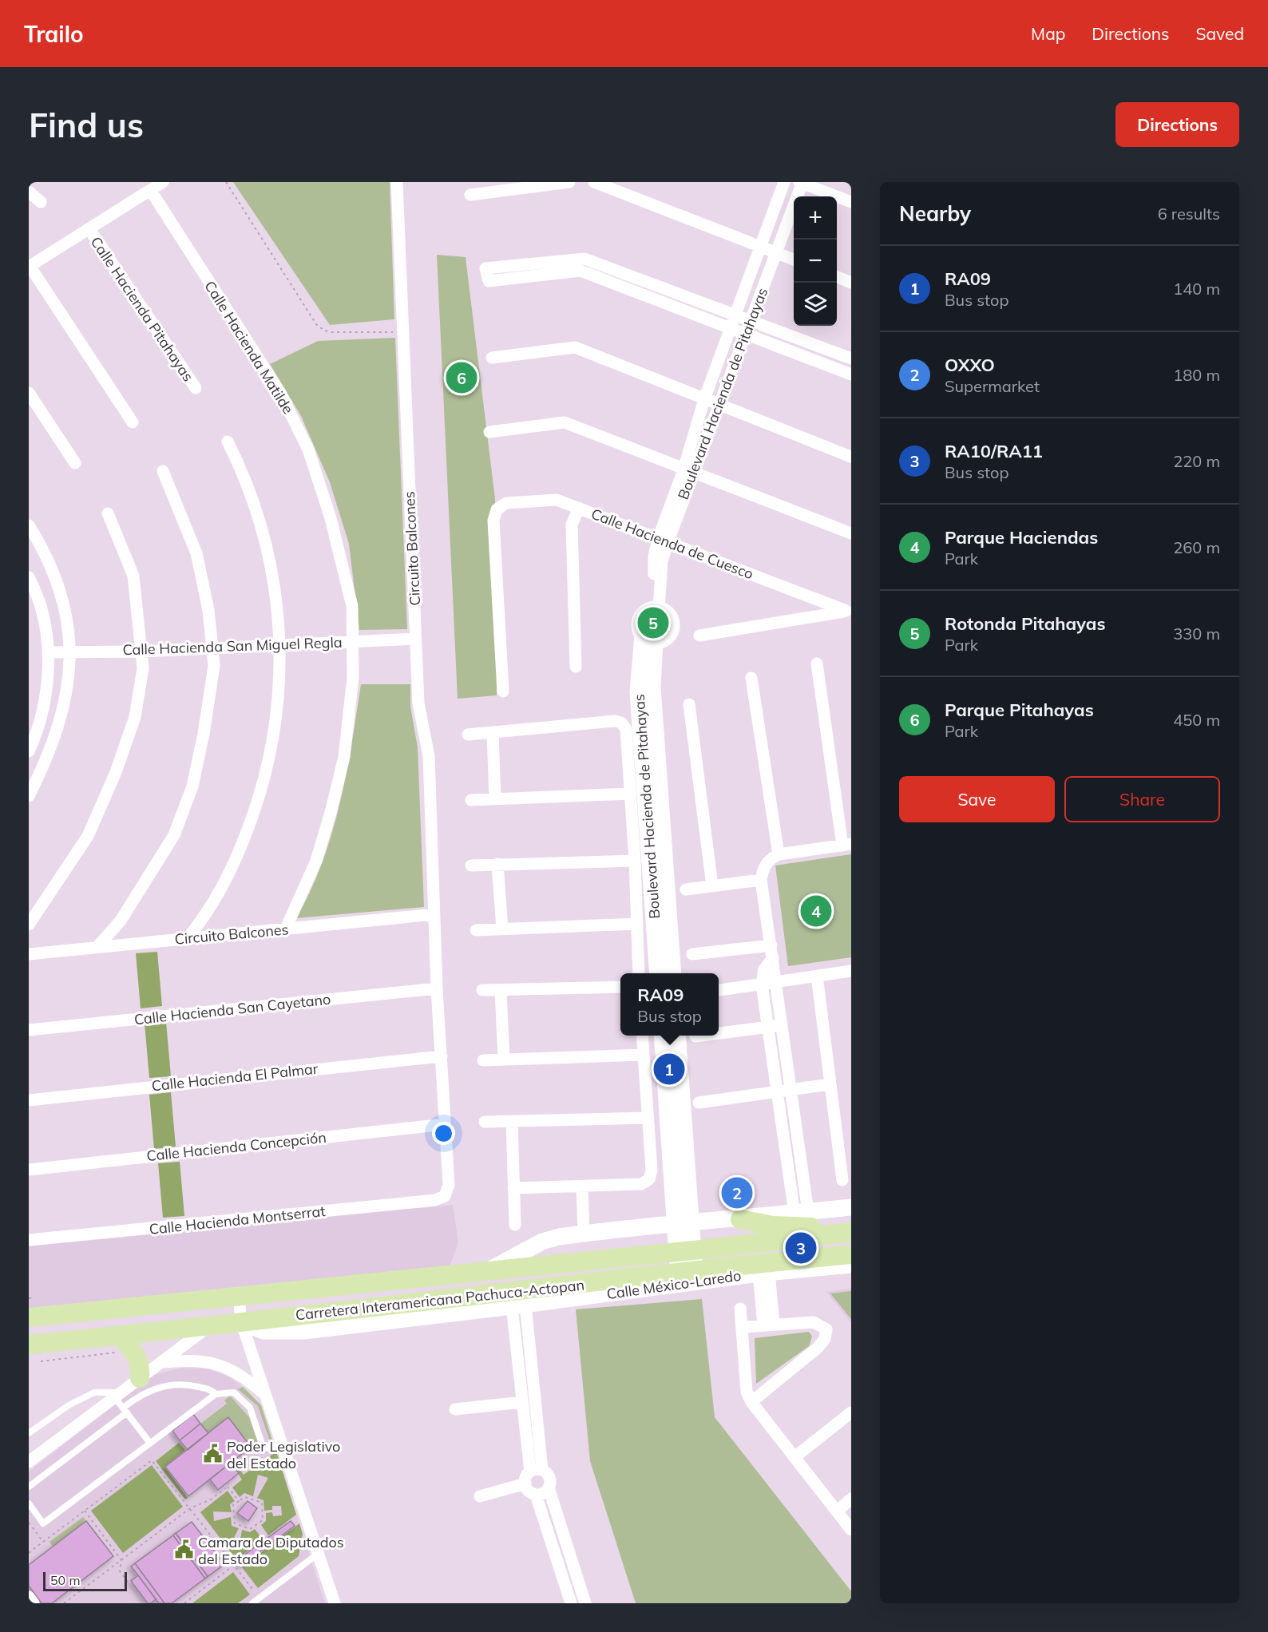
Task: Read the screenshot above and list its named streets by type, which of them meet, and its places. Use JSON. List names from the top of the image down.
{
  "streets": {
    "main road": ["Carretera Interamericana Pachuca-Actopan"],
    "street": [
      "Calle Hacienda Pitahayas",
      "Calle Hacienda Matilde",
      "Boulevard Hacienda de Pitahayas",
      "Calle Hacienda de Cuesco",
      "Circuito Balcones",
      "Calle Hacienda San Miguel Regla",
      "Calle Hacienda San Cayetano",
      "Calle Hacienda El Palmar",
      "Calle Hacienda Concepción",
      "Calle Hacienda Montserrat",
      "Calle México-Laredo"
    ]
  },
  "crossings": [
    ["Calle Hacienda Matilde", "Circuito Balcones"],
    ["Calle Hacienda Matilde", "Calle Hacienda San Miguel Regla"],
    ["Boulevard Hacienda de Pitahayas", "Calle Hacienda de Cuesco"],
    ["Circuito Balcones", "Calle Hacienda San Miguel Regla"],
    ["Circuito Balcones", "Calle Hacienda San Cayetano"],
    ["Circuito Balcones", "Calle Hacienda El Palmar"],
    ["Circuito Balcones", "Calle Hacienda Concepción"],
    ["Circuito Balcones", "Calle Hacienda Montserrat"],
    ["Calle México-Laredo", "Carretera Interamericana Pachuca-Actopan"]
  ],
  "places": {
    "public building": ["Poder Legislativo del Estado", "Camara de Diputados del Estado"]
  },
  "scale_bar": "50 m",
  "page": {
    "header": "Trailo",
    "nav": ["Map", "Directions", "Saved"],
    "buttons": [
      "Directions",
      ["Save", "Share"]
    ],
    "title": "Find us",
    "heading": ["Nearby", "6 results"],
    "map_buttons": ["+", "−"],
    "list": [
      {
        "mark": "1",
        "name": "RA09",
        "note": "Bus stop",
        "value": "140 m"
      },
      {
        "mark": "2",
        "name": "OXXO",
        "note": "Supermarket",
        "value": "180 m"
      },
      {
        "mark": "3",
        "name": "RA10/RA11",
        "note": "Bus stop",
        "value": "220 m"
      },
      {
        "mark": "4",
        "name": "Parque Haciendas",
        "note": "Park",
        "value": "260 m"
      },
      {
        "mark": "5",
        "name": "Rotonda Pitahayas",
        "note": "Park",
        "value": "330 m"
      },
      {
        "mark": "6",
        "name": "Parque Pitahayas",
        "note": "Park",
        "value": "450 m"
      }
    ],
    "pins": [
      "6",
      "5",
      "4",
      "1",
      "2",
      "3"
    ],
    "popup": ["RA09", "Bus stop"],
    "scale": "50 m"
  }
}
